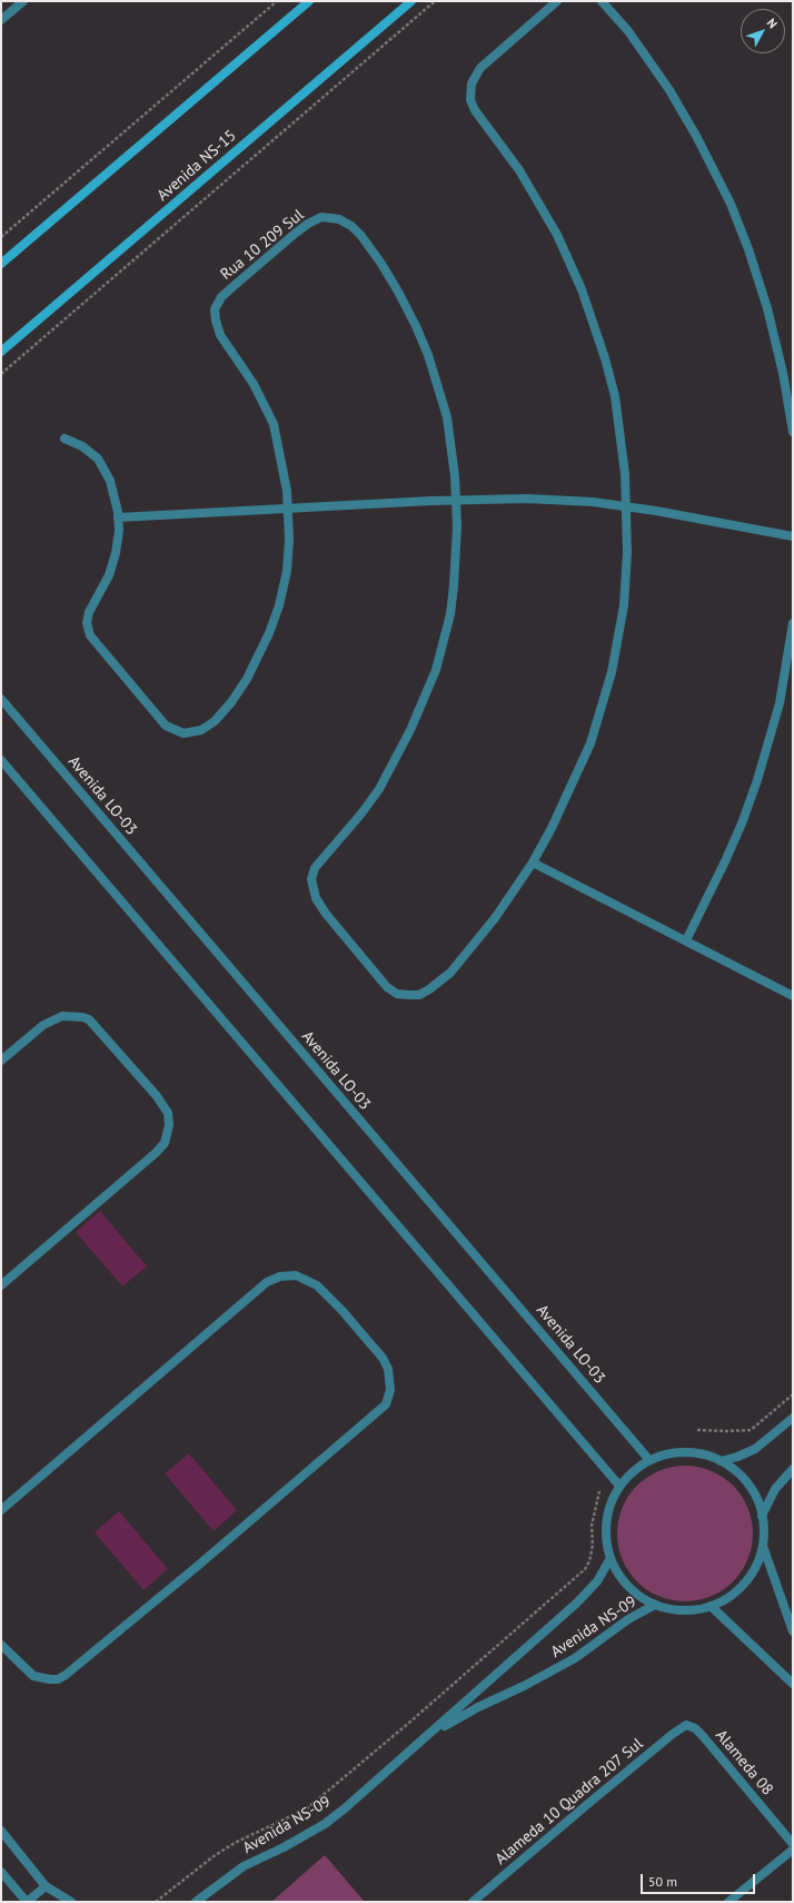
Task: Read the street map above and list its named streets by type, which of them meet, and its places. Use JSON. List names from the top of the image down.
{
  "streets": {
    "main road": ["Avenida NS-15"],
    "street": [
      "Rua 10 209 Sul",
      "Avenida LO-03",
      "Avenida NS-09",
      "Alameda 08",
      "Alameda 10 Quadra 207 Sul"
    ]
  },
  "crossings": [
    ["Avenida LO-03", "Avenida NS-09"],
    ["Alameda 08", "Alameda 10 Quadra 207 Sul"]
  ],
  "scale_bar": "50 m",
  "north": "top right"
}
